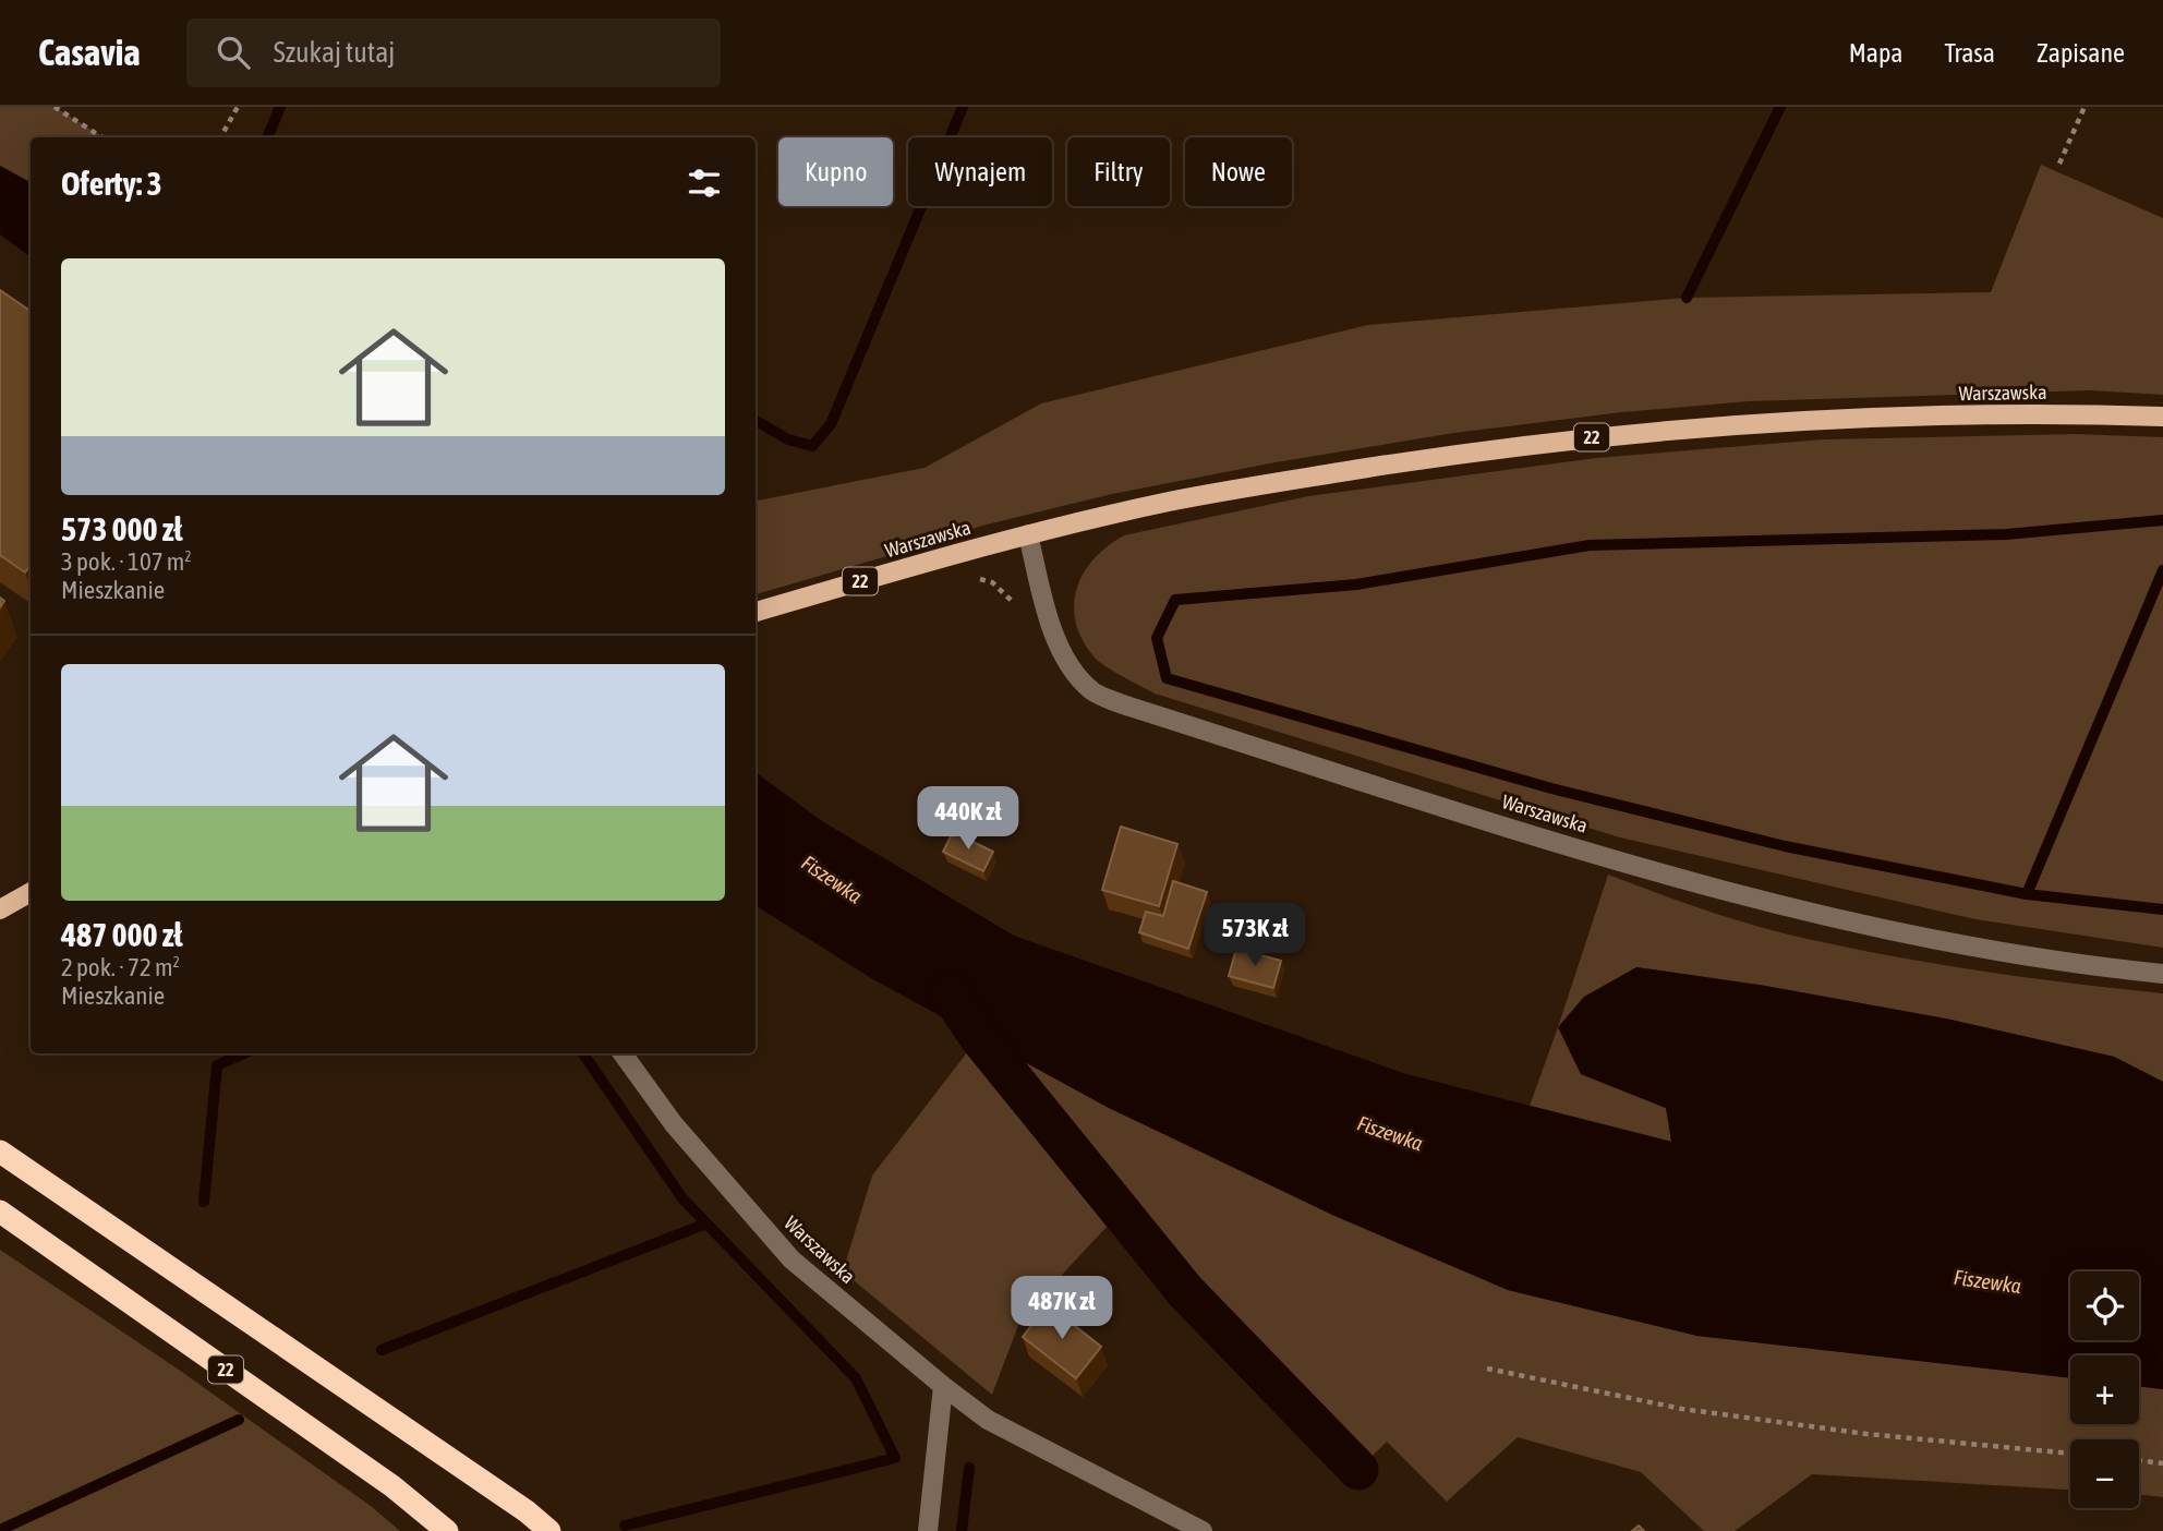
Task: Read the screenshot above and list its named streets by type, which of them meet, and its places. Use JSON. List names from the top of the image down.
{
  "streets": {
    "highway": ["22"],
    "main road": ["Warszawska"]
  },
  "water": ["Fiszewka"],
  "page": {
    "header": "Casavia",
    "search": "Szukaj tutaj",
    "nav": ["Mapa", "Trasa", "Zapisane"],
    "chip": [
      "Kupno",
      "Wynajem",
      "Filtry",
      "Nowe"
    ],
    "heading": "Oferty: 3",
    "list": [
      {
        "name": "573 000 zł",
        "note": "3 pok. · 107 m² · Mieszkanie"
      },
      {
        "name": "487 000 zł",
        "note": "2 pok. · 72 m² · Mieszkanie"
      }
    ],
    "price": ["440K zł", "573K zł", "487K zł"],
    "map_buttons": ["+", "−"]
  }
}
